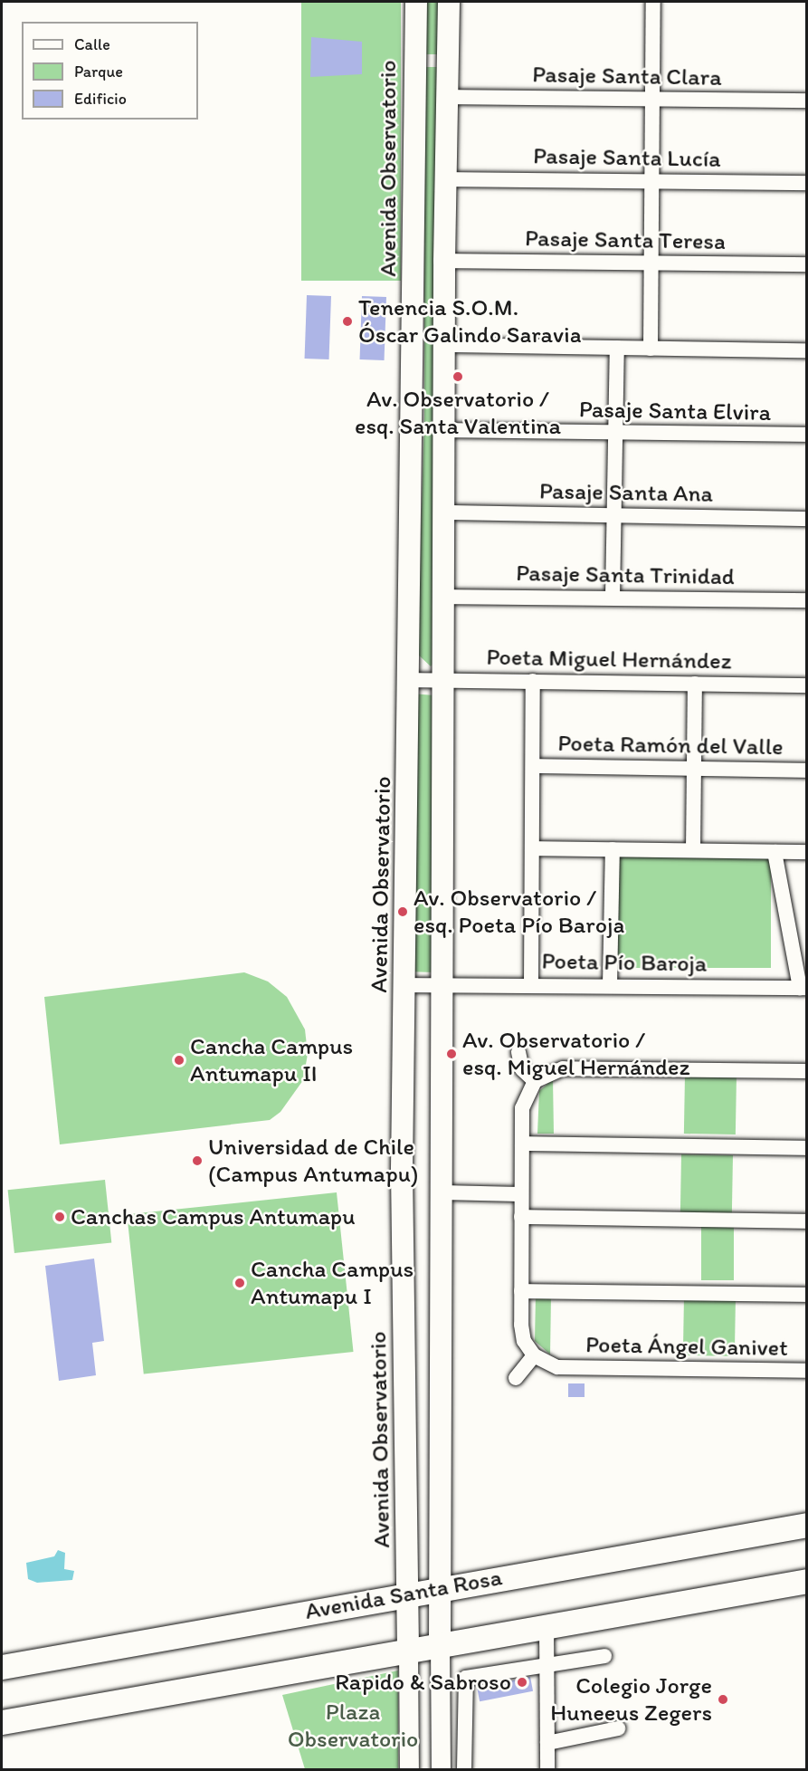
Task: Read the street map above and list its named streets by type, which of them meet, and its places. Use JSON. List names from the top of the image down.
{
  "streets": {
    "main road": ["Avenida Observatorio", "Avenida Santa Rosa"],
    "street": [
      "Pasaje Santa Clara",
      "Pasaje Santa Lucía",
      "Pasaje Santa Teresa",
      "Pasaje Santa Elvira",
      "Pasaje Santa Ana",
      "Pasaje Santa Trinidad",
      "Poeta Miguel Hernández",
      "Poeta Ramón del Valle",
      "Poeta Pío Baroja",
      "Poeta Ángel Ganivet"
    ]
  },
  "crossings": [
    ["Avenida Observatorio", "Poeta Miguel Hernández"],
    ["Avenida Observatorio", "Poeta Pío Baroja"],
    ["Avenida Observatorio", "Avenida Santa Rosa"]
  ],
  "parks": ["Plaza Observatorio"],
  "places": [
    "Tenencia S.O.M. Óscar Galindo Saravia",
    "Av. Observatorio / esq. Santa Valentina",
    "Av. Observatorio / esq. Poeta Pío Baroja",
    "Av. Observatorio / esq. Miguel Hernández",
    "Cancha Campus Antumapu II",
    "Universidad de Chile (Campus Antumapu)",
    "Canchas Campus Antumapu",
    "Cancha Campus Antumapu I",
    "Rapido & Sabroso",
    "Colegio Jorge Huneeus Zegers"
  ],
  "legend": ["Calle", "Parque", "Edificio"]
}
